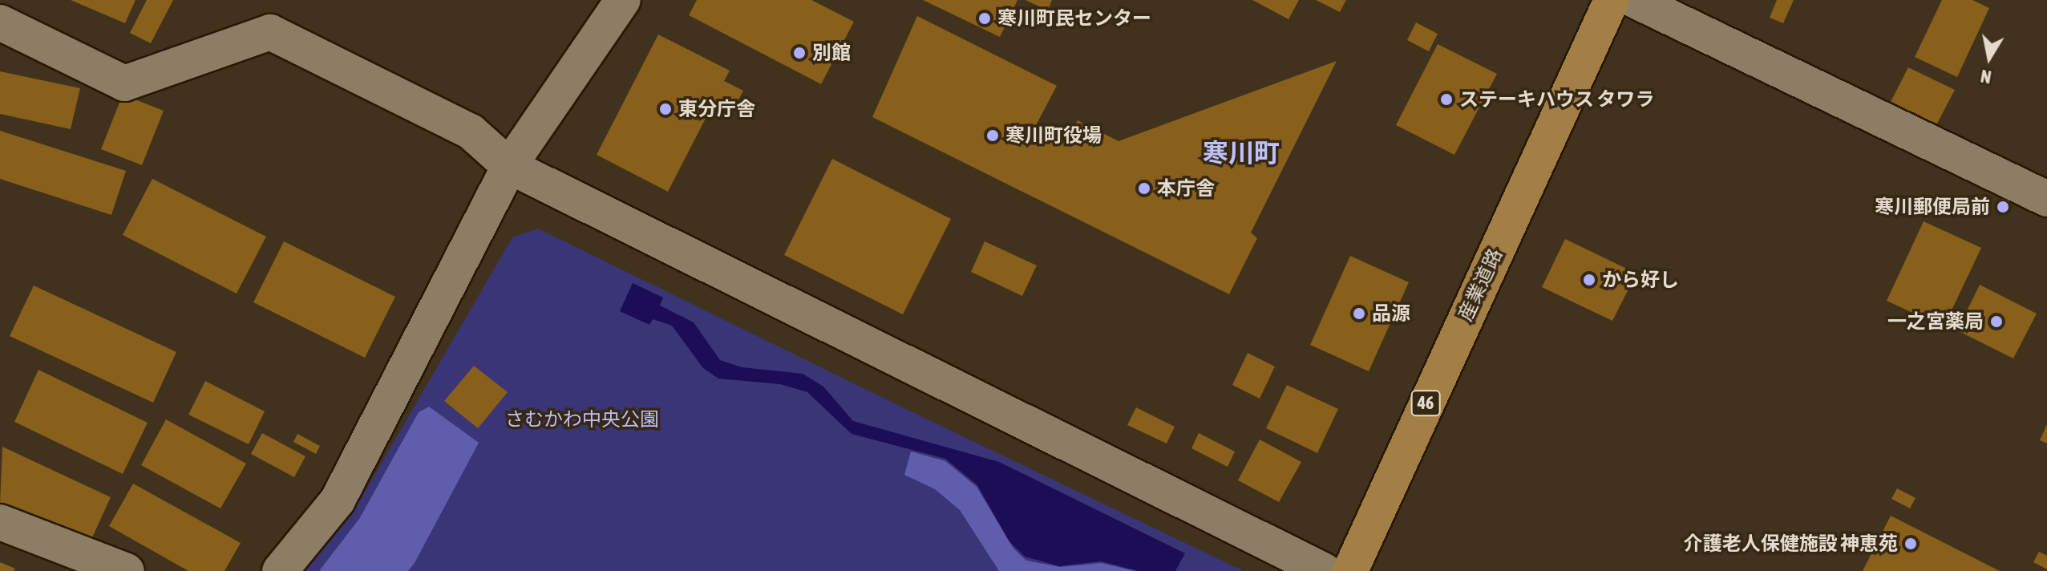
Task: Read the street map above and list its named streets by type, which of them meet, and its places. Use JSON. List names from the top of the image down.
{
  "streets": {
    "main road": ["産業道路", "46"]
  },
  "districts": ["寒川町"],
  "parks": ["さむかわ中央公園"],
  "places": [
    "寒川町民センター",
    "別館",
    "ステーキハウス タワラ",
    "東分庁舎",
    "寒川町役場",
    "本庁舎",
    "寒川郵便局前",
    "から好し",
    "品源",
    "一之宮薬局",
    "介護老人保健施設 神恵苑"
  ],
  "north": "bottom"
}
